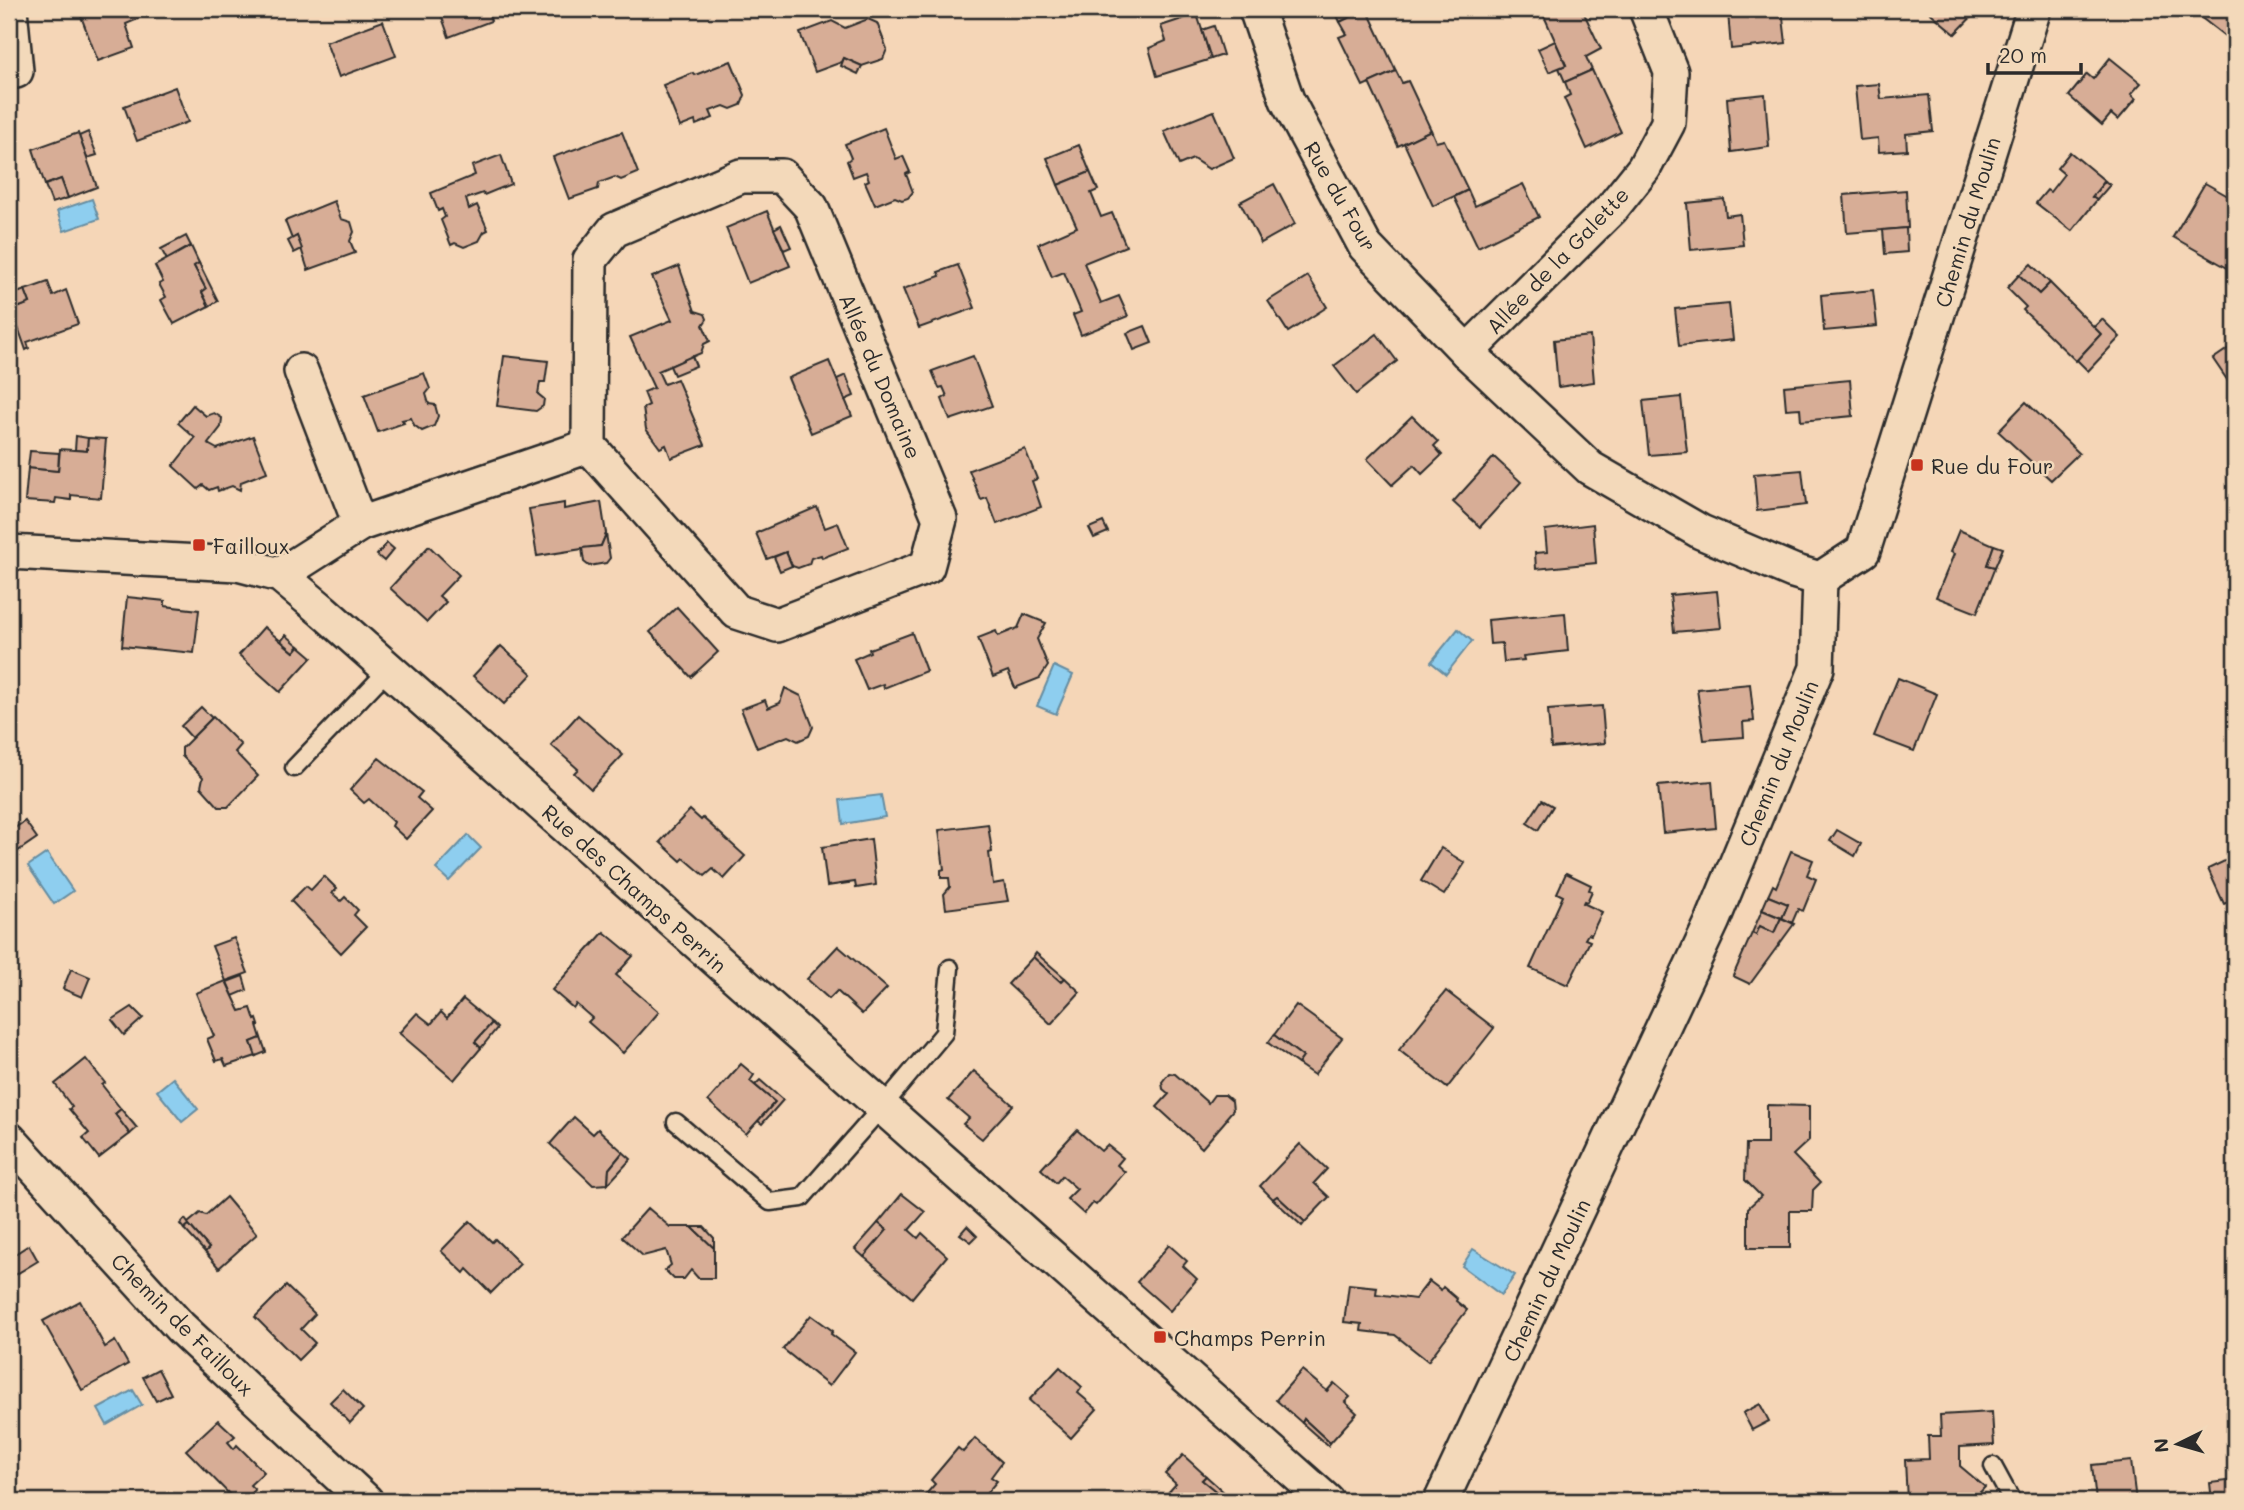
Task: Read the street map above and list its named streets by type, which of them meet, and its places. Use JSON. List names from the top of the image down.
{
  "streets": {
    "street": [
      "Rue du Four",
      "Chemin du Moulin",
      "Allée de la Galette",
      "Allée du Domaine",
      "Rue des Champs Perrin",
      "Chemin de Failloux"
    ]
  },
  "crossings": [
    ["Rue du Four", "Chemin du Moulin"],
    ["Rue du Four", "Allée de la Galette"]
  ],
  "places": {
    "transit": ["Rue du Four", "Failloux", "Champs Perrin"]
  },
  "scale_bar": "20 m",
  "north": "left"
}
